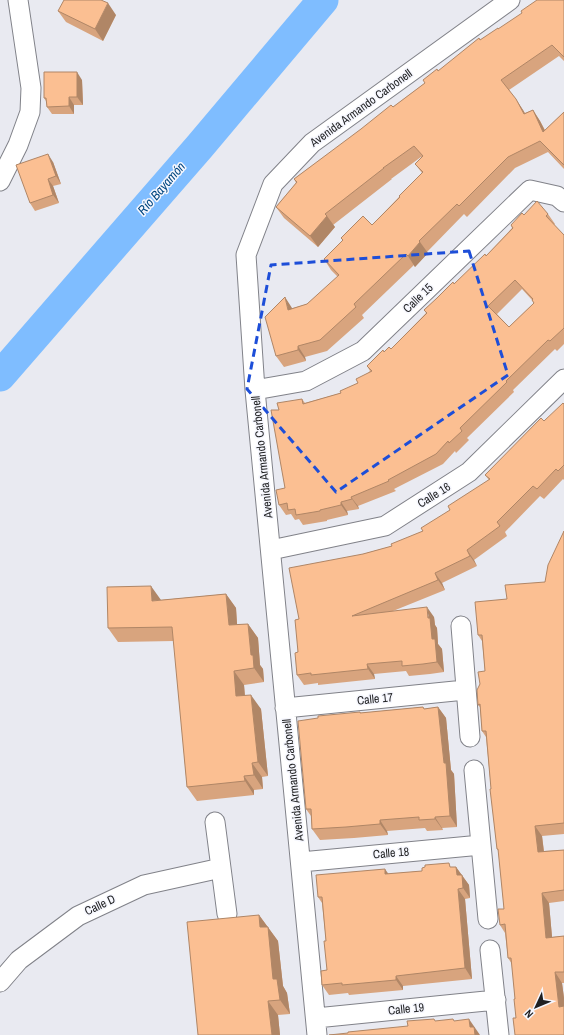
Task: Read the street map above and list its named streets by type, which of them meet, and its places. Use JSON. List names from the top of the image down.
{
  "streets": {
    "street": [
      "Avenida Armando Carbonell",
      "Calle 15",
      "Calle 16",
      "Calle 17",
      "Calle 18",
      "Calle D",
      "Calle 19"
    ]
  },
  "crossings": [
    ["Avenida Armando Carbonell", "Calle 15"],
    ["Avenida Armando Carbonell", "Calle 16"],
    ["Avenida Armando Carbonell", "Calle 17"],
    ["Avenida Armando Carbonell", "Calle 18"],
    ["Avenida Armando Carbonell", "Calle 19"]
  ],
  "water": ["Río Bayamón"],
  "north": "bottom left"
}
